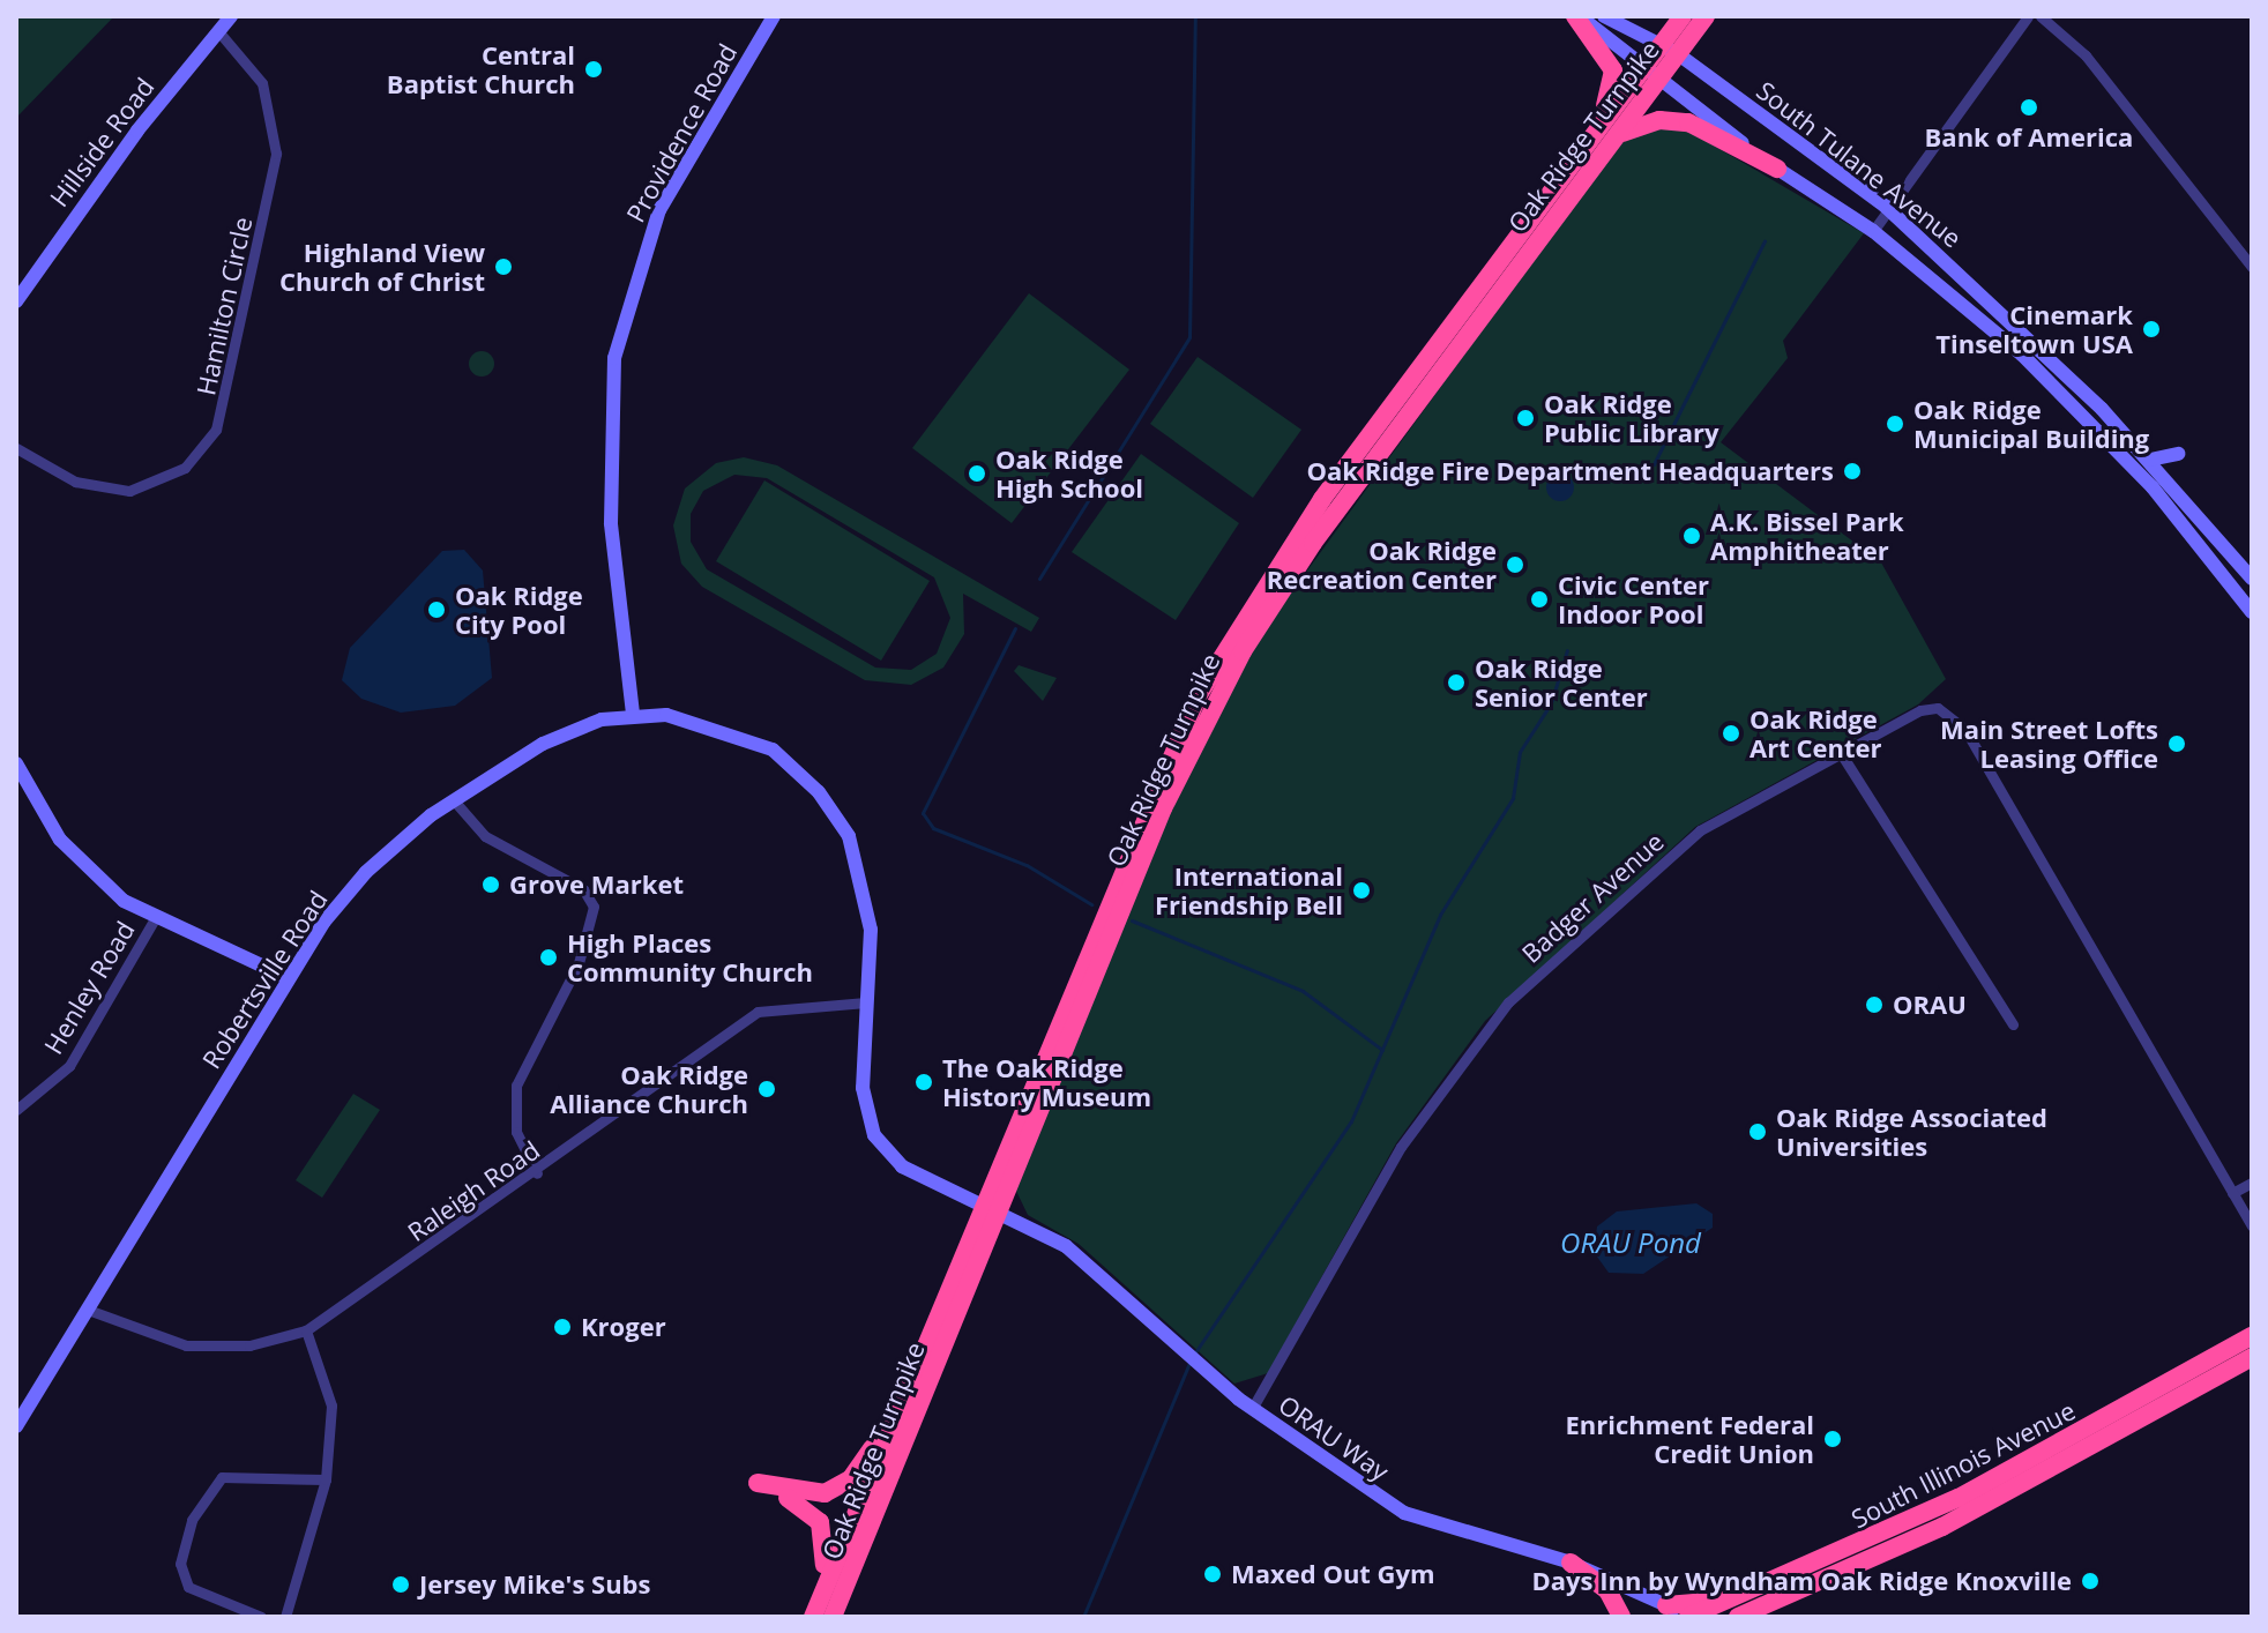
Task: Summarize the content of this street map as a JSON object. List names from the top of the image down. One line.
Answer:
{"streets":{"highway":["Oak Ridge Turnpike","South Illinois Avenue"],"street":["Providence Road","Hillside Road","South Tulane Avenue","Hamilton Circle","Badger Avenue","Robertsville Road","Henley Road","Raleigh Road","ORAU Way"]},"crossings":[["Providence Road","Robertsville Road"],["Oak Ridge Turnpike","South Tulane Avenue"],["Oak Ridge Turnpike","Robertsville Road"],["Oak Ridge Turnpike","ORAU Way"],["Hillside Road","Hamilton Circle"],["Badger Avenue","ORAU Way"],["Robertsville Road","Raleigh Road"],["Robertsville Road","ORAU Way"],["ORAU Way","South Illinois Avenue"]],"water":["ORAU Pond"],"places":["Central Baptist Church","Bank of America","Highland View Church of Christ","Cinemark Tinseltown USA","Oak Ridge Public Library","Oak Ridge Municipal Building","Oak Ridge Fire Department Headquarters","Oak Ridge High School","A.K. Bissel Park Amphitheater","Oak Ridge Recreation Center","Civic Center Indoor Pool","Oak Ridge City Pool","Oak Ridge Senior Center","Oak Ridge Art Center","Main Street Lofts Leasing Office","Grove Market","International Friendship Bell","High Places Community Church","ORAU","The Oak Ridge History Museum","Oak Ridge Alliance Church","Oak Ridge Associated Universities","Kroger","Enrichment Federal Credit Union","Maxed Out Gym","Days Inn by Wyndham Oak Ridge Knoxville","Jersey Mike's Subs"]}
